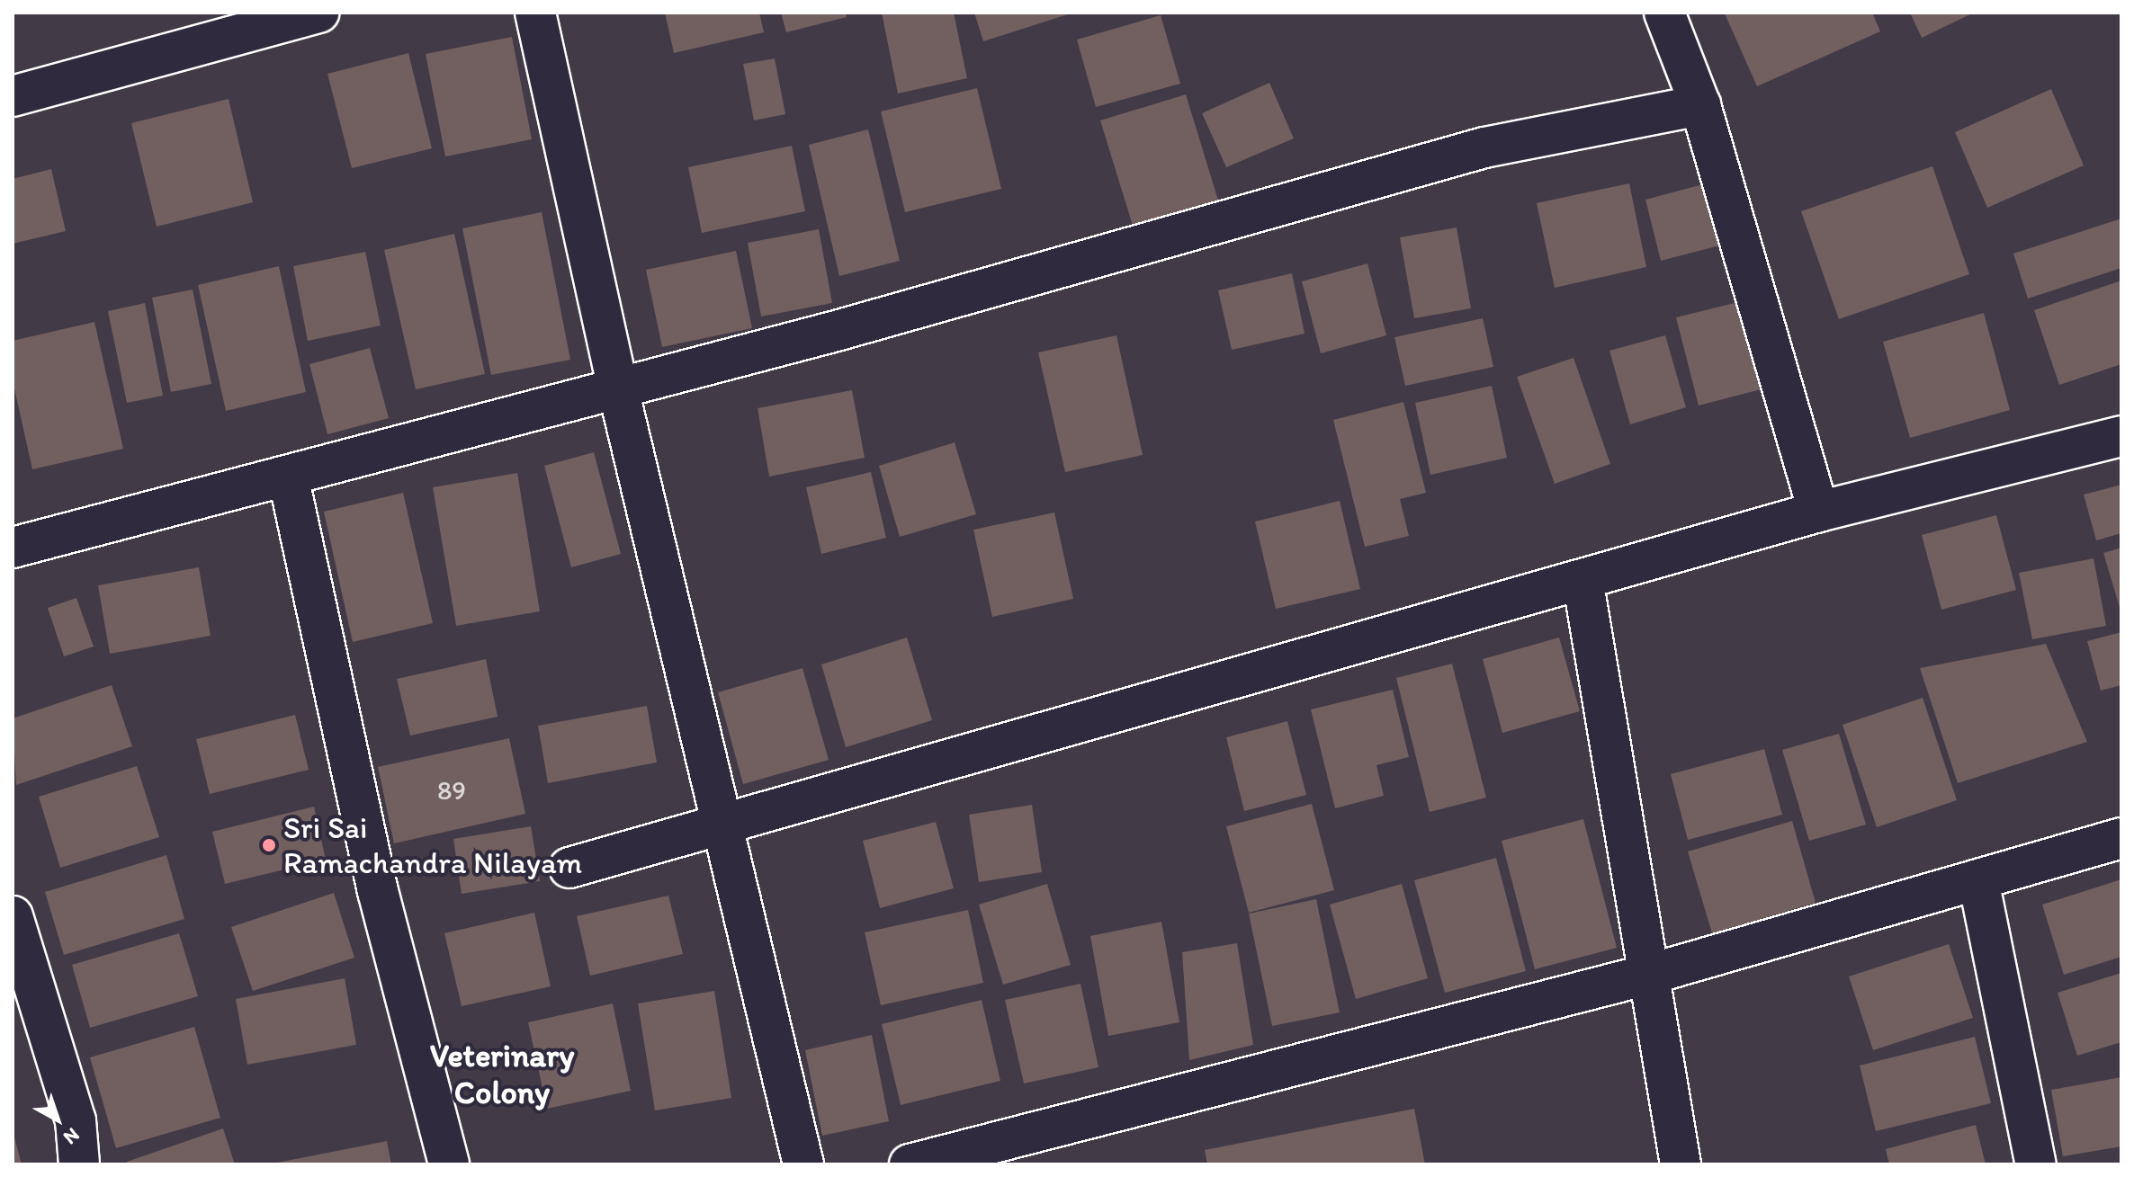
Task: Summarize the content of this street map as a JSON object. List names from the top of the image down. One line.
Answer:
{"districts":["Veterinary Colony"],"places":["Sri Sai Ramachandra Nilayam"],"house_numbers":["89"],"north":"bottom right"}
